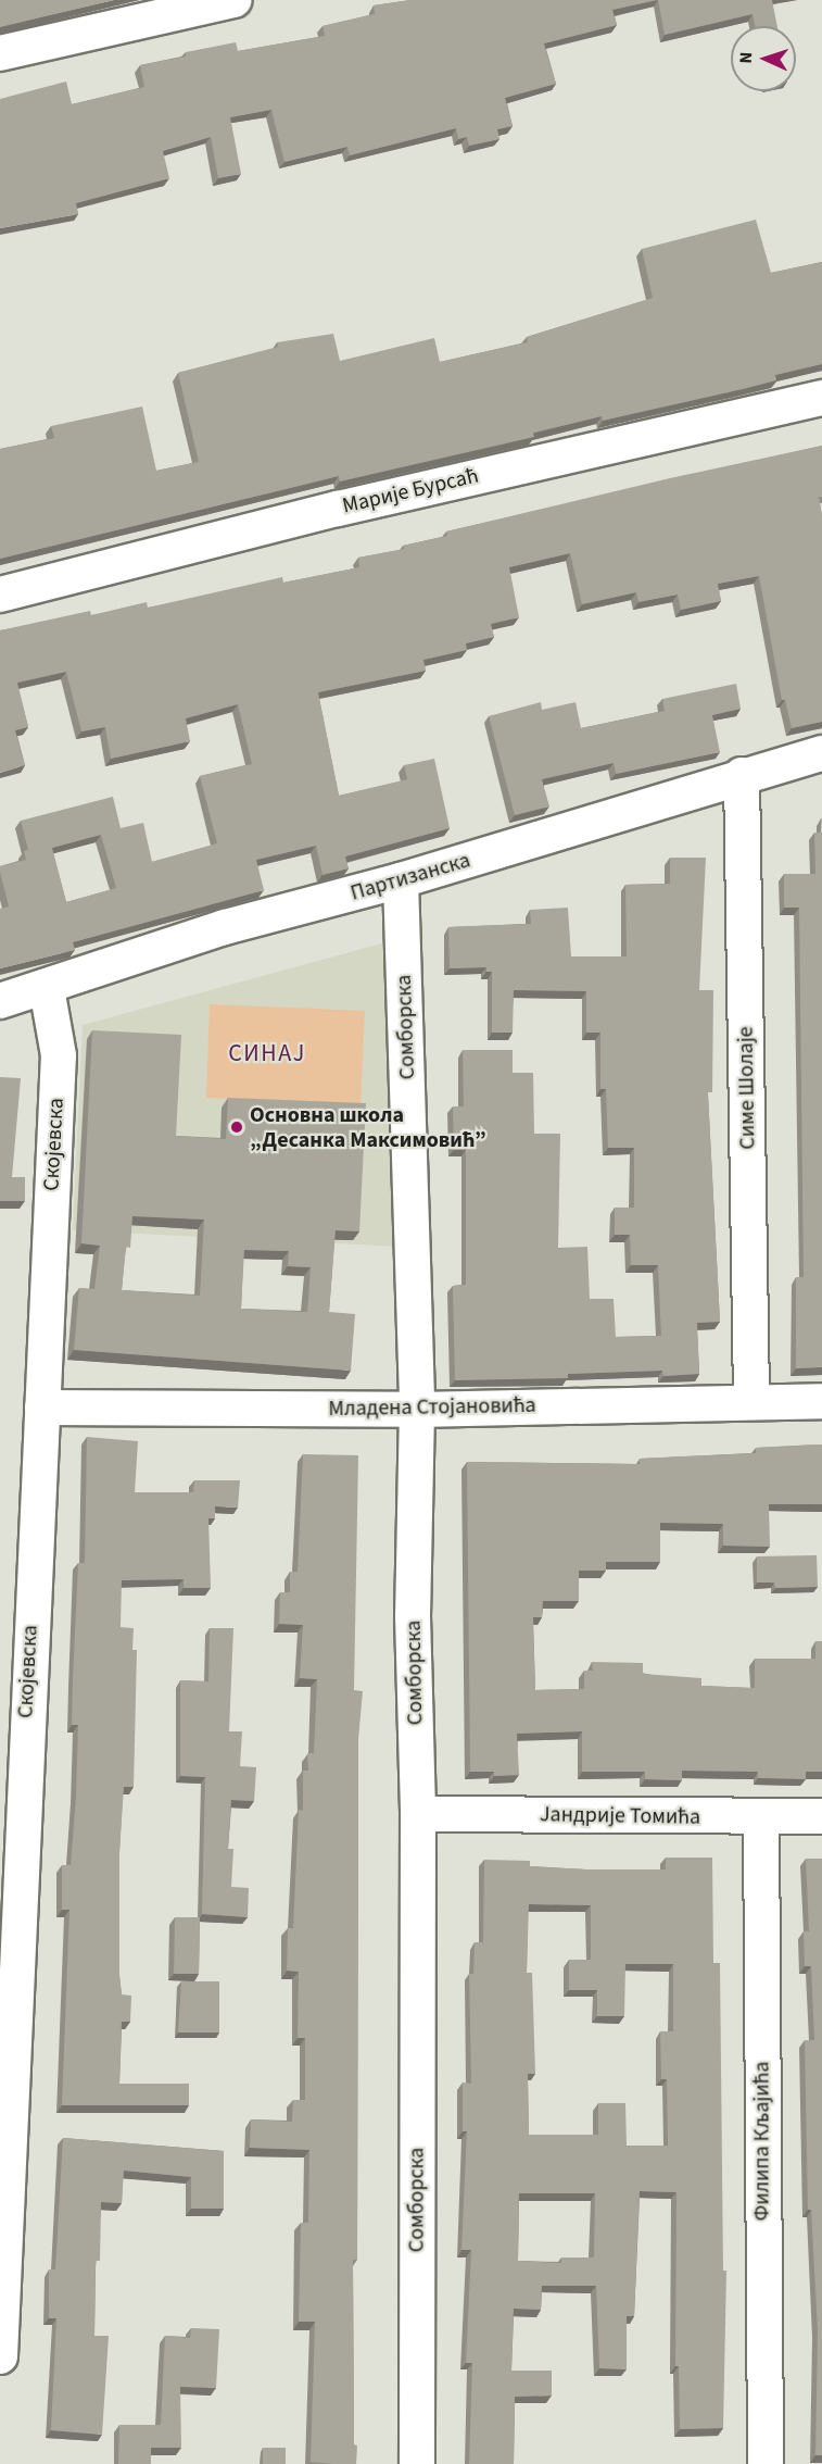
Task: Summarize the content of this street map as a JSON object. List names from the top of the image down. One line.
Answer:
{"streets":{"street":["Марије Бурсаћ","Партизанска","Сомборска","Симе Шолаје","Скојевска","Младена Стојановића","Јандрије Томића","Филипа Кљајића"]},"crossings":[["Партизанска","Сомборска"],["Партизанска","Симе Шолаје"],["Партизанска","Скојевска"],["Сомборска","Младена Стојановића"],["Сомборска","Јандрије Томића"],["Симе Шолаје","Младена Стојановића"],["Скојевска","Младена Стојановића"],["Јандрије Томића","Филипа Кљајића"]],"districts":["СИНАЈ"],"places":["Основна школа „Десанка Максимовић”"],"north":"left"}
